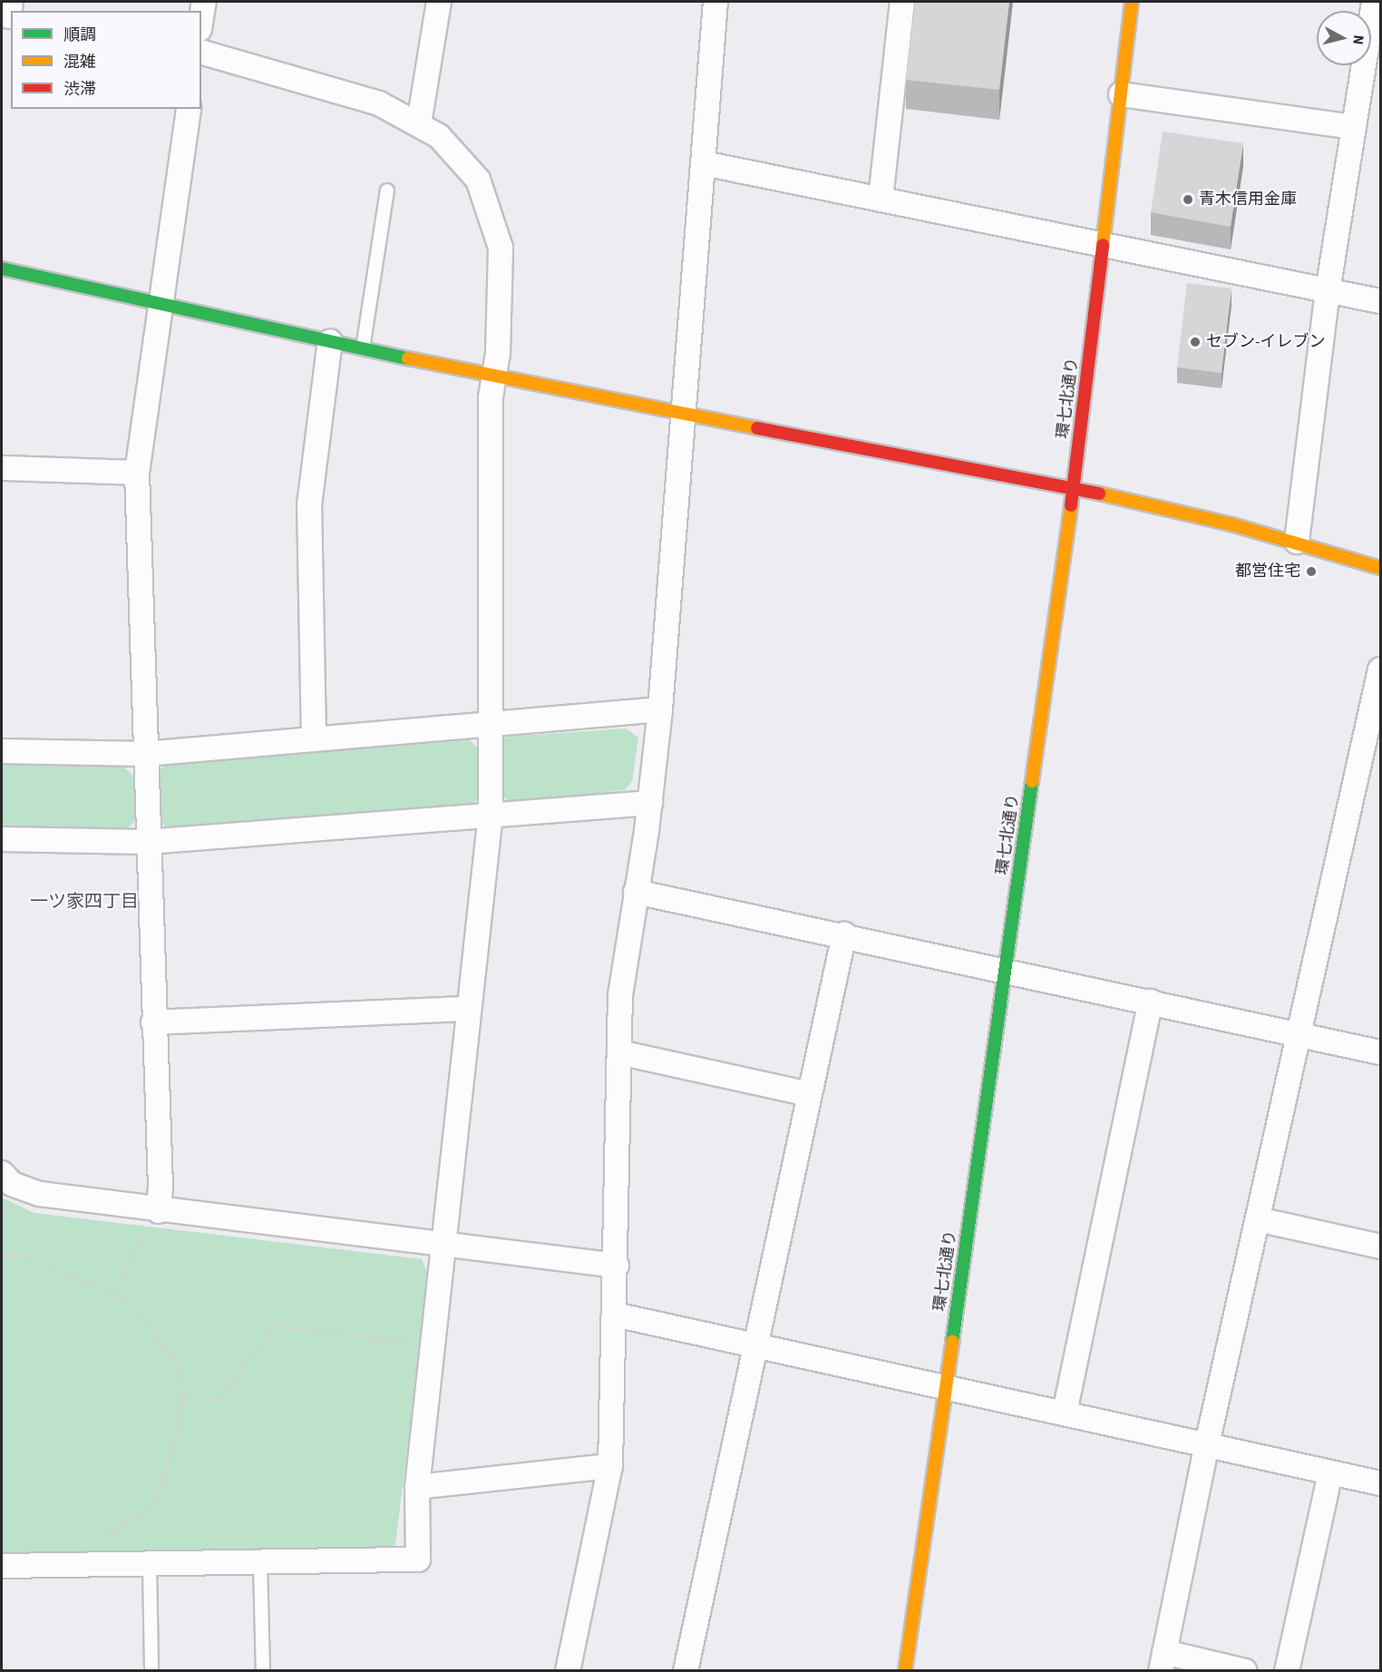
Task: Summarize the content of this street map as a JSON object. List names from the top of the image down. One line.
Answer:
{"streets":{"street":["環七北通り"]},"districts":["一ツ家四丁目"],"places":["青木信用金庫","セブン-イレブン","都営住宅"],"legend":["順調","混雑","渋滞"],"north":"right"}
